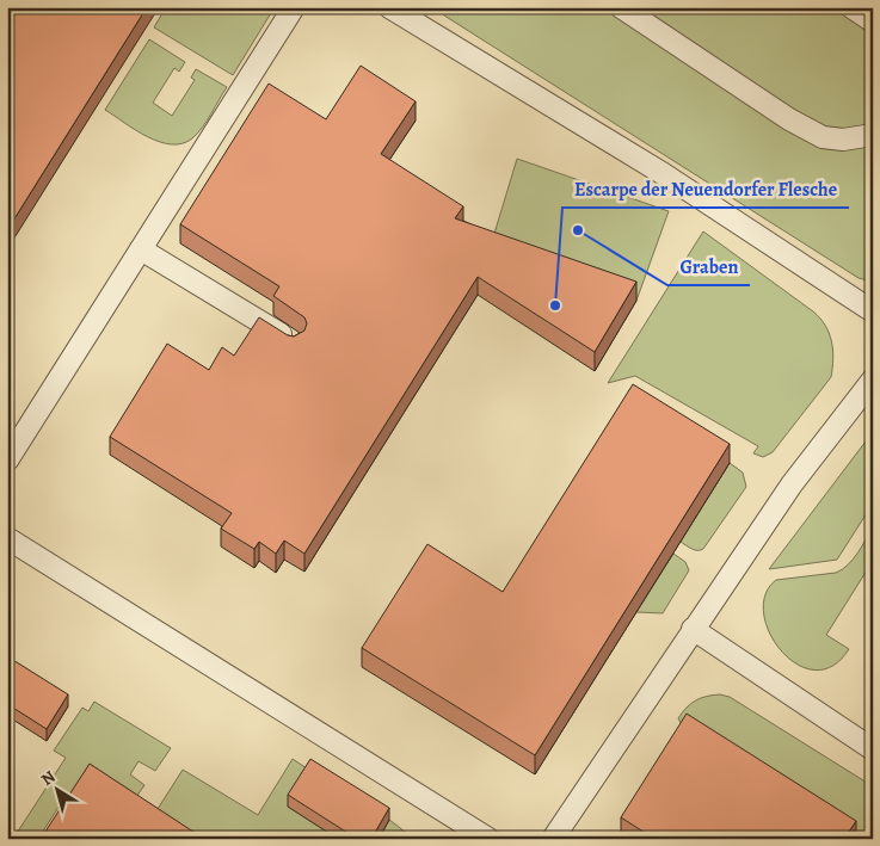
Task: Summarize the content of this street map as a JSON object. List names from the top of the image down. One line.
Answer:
{"places":["Graben","Escarpe der Neuendorfer Flesche"],"north":"top left"}
